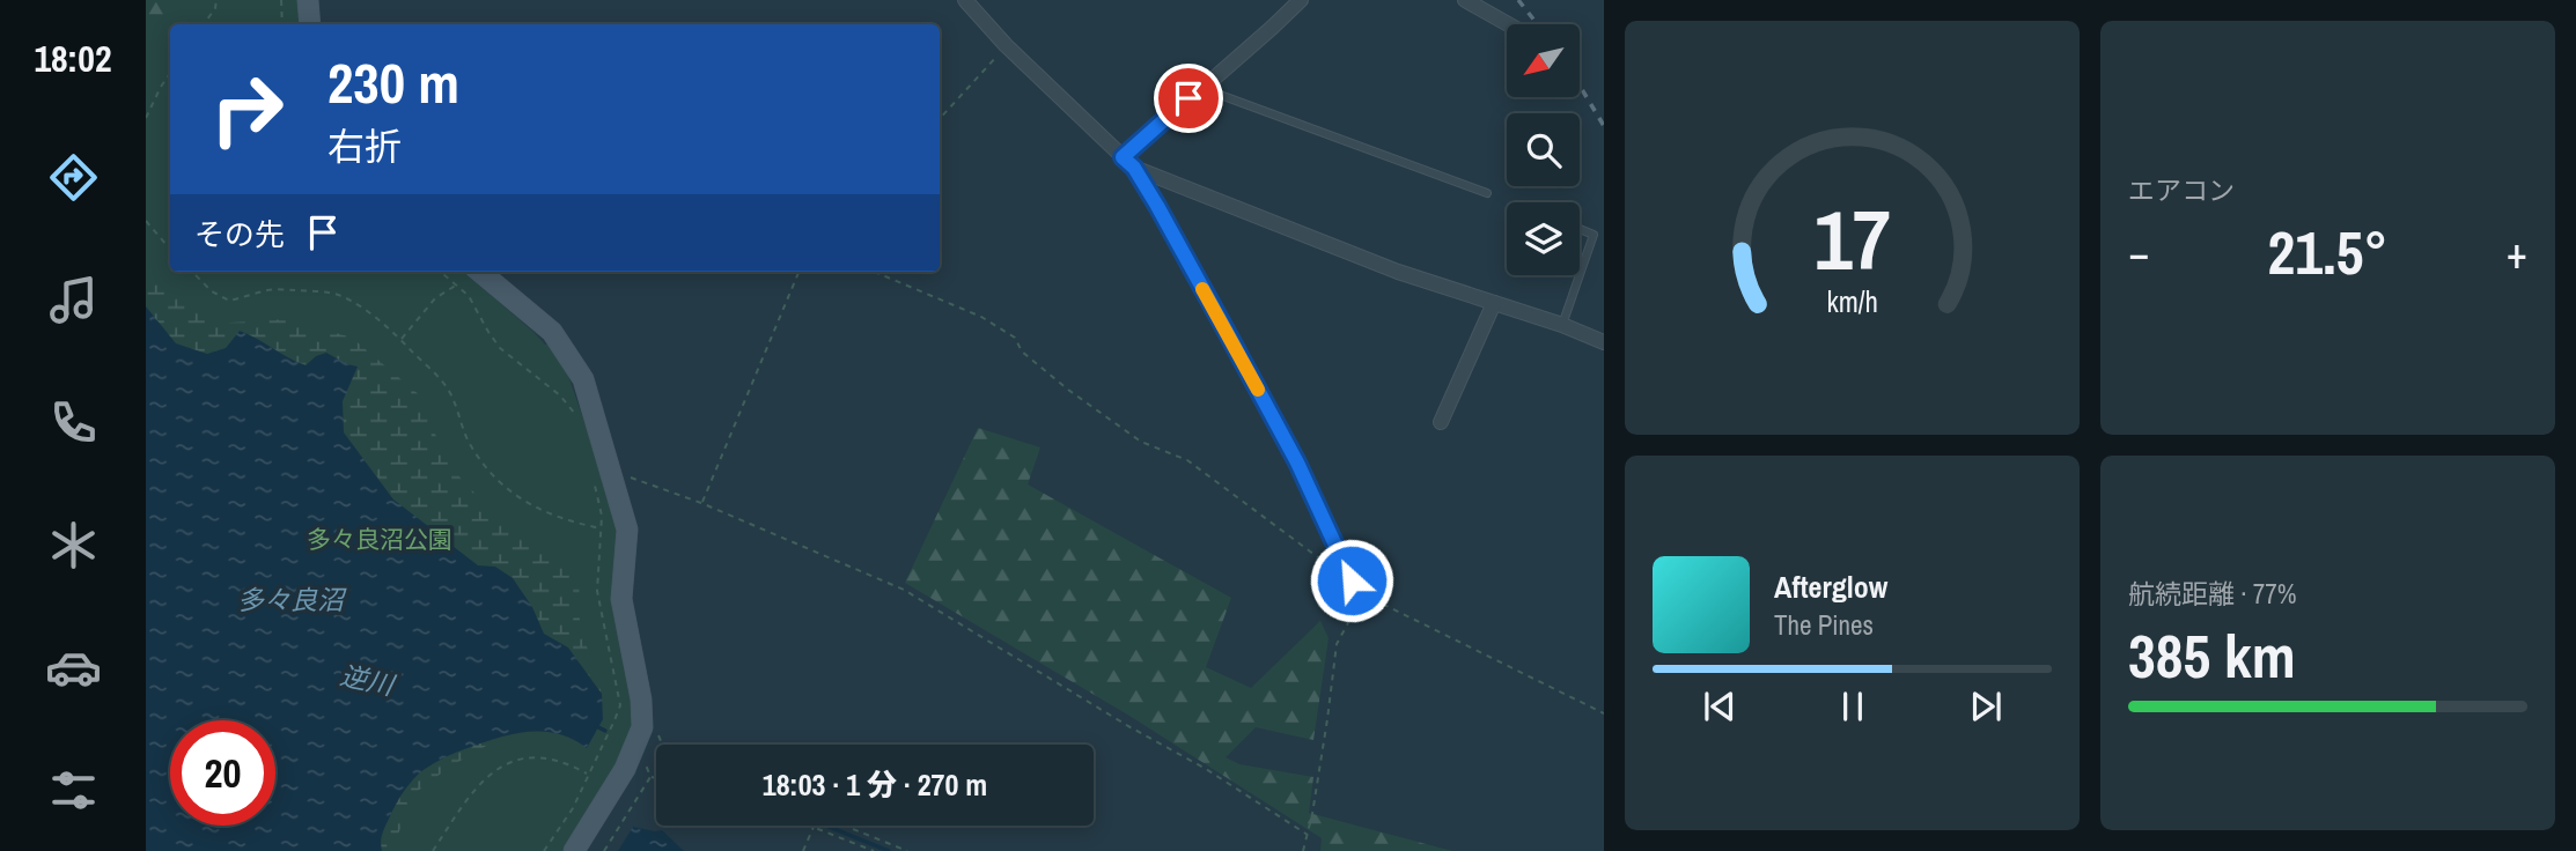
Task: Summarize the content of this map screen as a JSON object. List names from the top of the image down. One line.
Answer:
{"water":["多々良沼","逆川"],"parks":["多々良沼公園"],"north":"bottom left","page":{"tabs":"18:02","tile":["エアコン",["航続距離 · 77%","385 km"]],"turn":["230 m","右折"],"then":"その先","heat":["−","21.5°","+"],"song":["Afterglow","The Pines"],"limit":"20","trip":"18:03 · 1 分 · 270 m","gauge":["17","km/h"]}}
